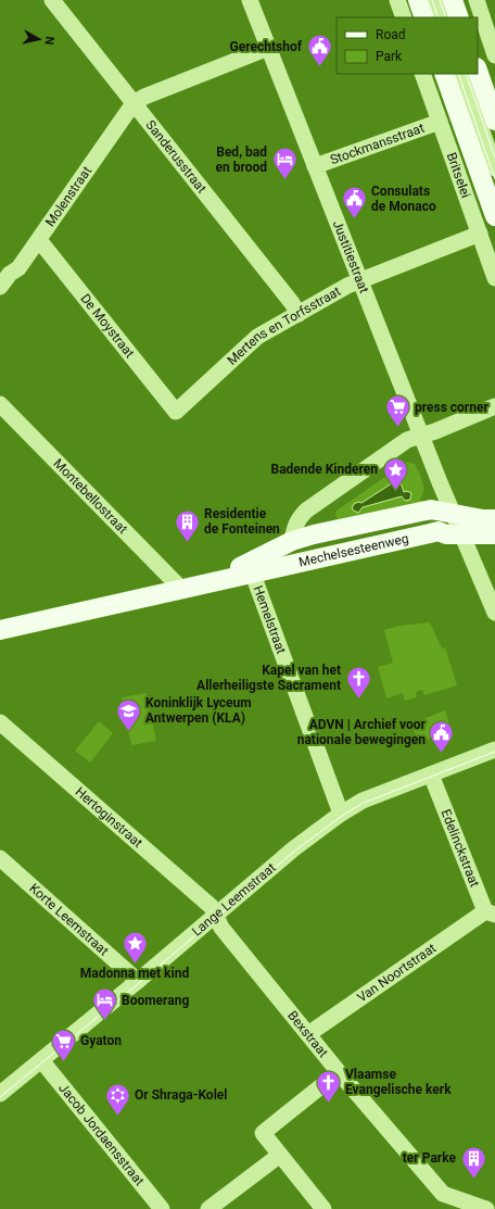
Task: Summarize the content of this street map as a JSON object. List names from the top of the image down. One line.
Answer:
{"streets":{"main road":["Britselei","Mechelsesteenweg"],"street":["Stockmansstraat","Sanderusstraat","Molenstraat","Justitiestraat","De Moystraat","Mertens en Torfsstraat","Montebellostraat","Hemelstraat","Hertoginstraat","Edelinckstraat","Lange Leemstraat","Korte Leemstraat","Van Noortstraat","Bexstraat","Jacob Jordaensstraat"]},"crossings":[["Stockmansstraat","Britselei"],["Stockmansstraat","Justitiestraat"],["Sanderusstraat","Molenstraat"],["Sanderusstraat","Mertens en Torfsstraat"],["Britselei","Mertens en Torfsstraat"],["Molenstraat","De Moystraat"],["Justitiestraat","Mertens en Torfsstraat"],["Justitiestraat","Mechelsesteenweg"],["De Moystraat","Mertens en Torfsstraat"],["Montebellostraat","Mechelsesteenweg"],["Mechelsesteenweg","Hemelstraat"],["Hemelstraat","Lange Leemstraat"],["Hertoginstraat","Lange Leemstraat"],["Hertoginstraat","Bexstraat"],["Edelinckstraat","Lange Leemstraat"],["Edelinckstraat","Van Noortstraat"],["Lange Leemstraat","Korte Leemstraat"],["Lange Leemstraat","Bexstraat"],["Lange Leemstraat","Jacob Jordaensstraat"],["Van Noortstraat","Bexstraat"]],"places":{"public building":["Gerechtshof","Consulats de Monaco","ADVN | Archief voor nationale bewegingen"],"hotel":["Bed, bad en brood","Boomerang"],"supermarket":["press corner","Gyaton"],"place":["Badende Kinderen","Madonna met kind"],"building":["Residentie de Fonteinen","ter Parke"],"church":["Kapel van het Allerheiligste Sacrament","Vlaamse Evangelische kerk"],"school or university":["Koninklijk Lyceum Antwerpen (KLA)"],"synagogue":["Or Shraga-Kolel"]},"legend":["Road","Park"],"north":"right"}
